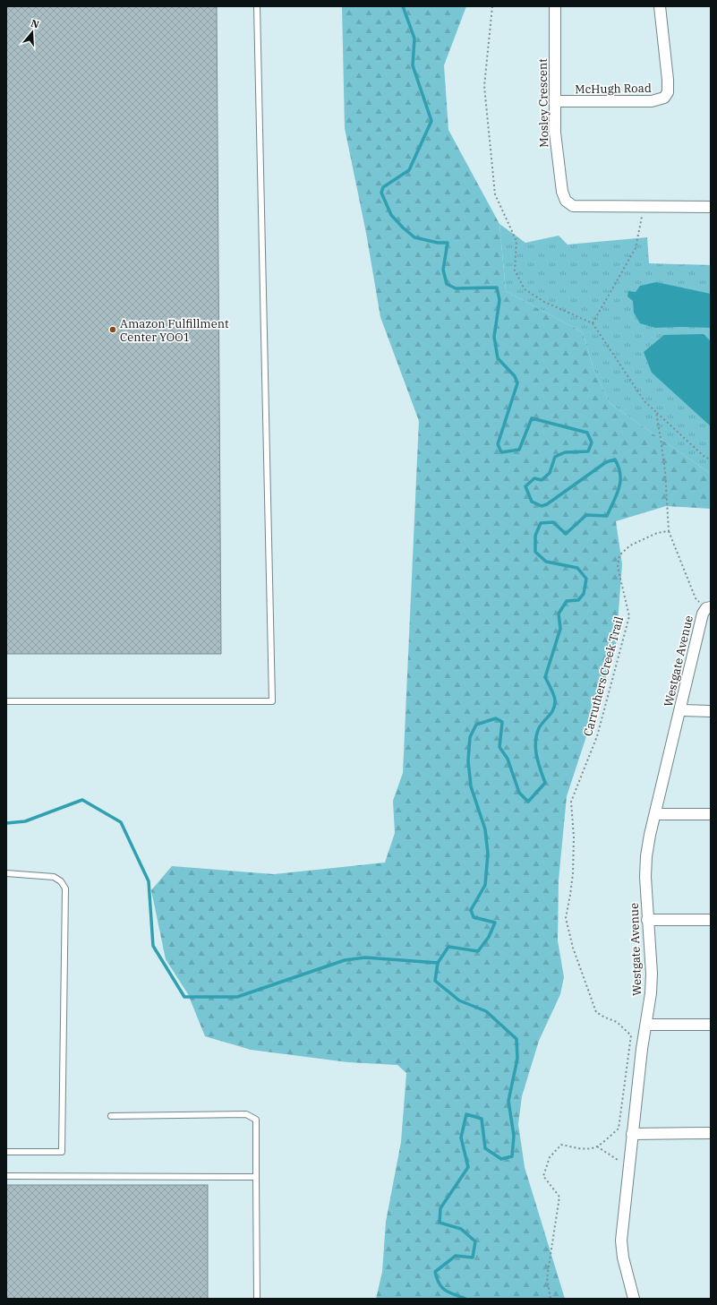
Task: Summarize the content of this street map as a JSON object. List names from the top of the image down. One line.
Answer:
{"streets":{"street":["McHugh Road","Mosley Crescent","Westgate Avenue"],"path":["Carruthers Creek Trail"]},"crossings":[["McHugh Road","Mosley Crescent"]],"places":["Amazon Fulfillment Center YOO1"],"north":"top"}
